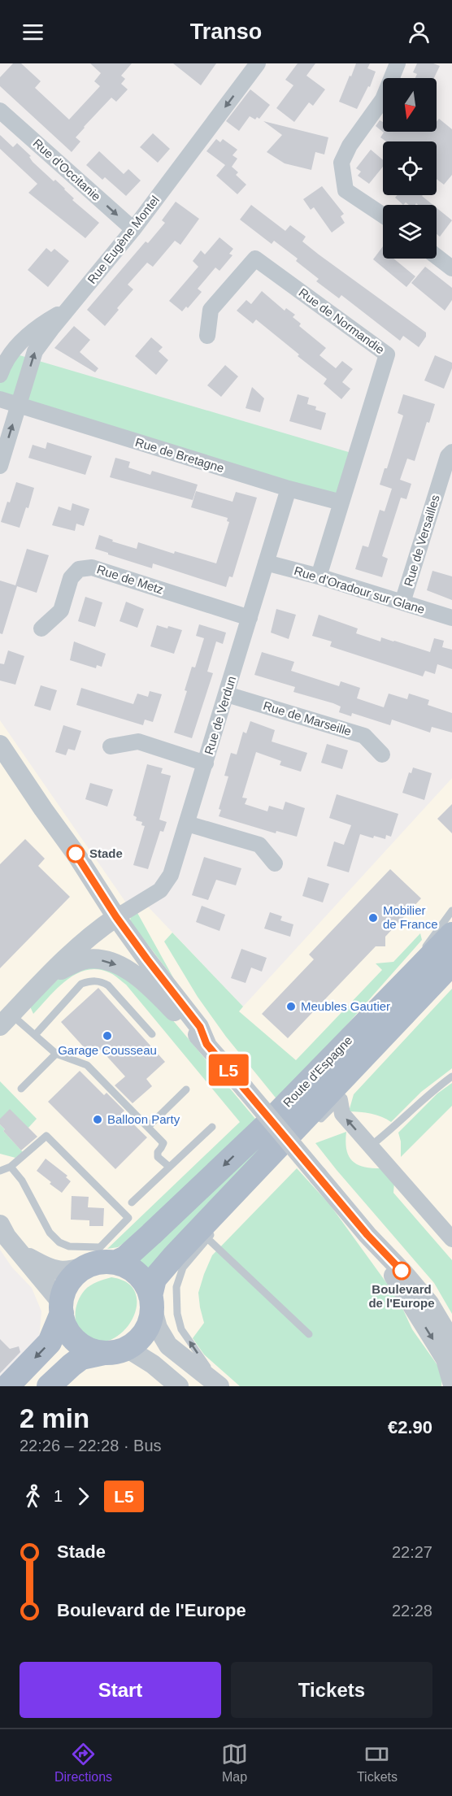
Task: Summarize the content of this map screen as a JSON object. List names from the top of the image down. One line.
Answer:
{"streets":{"main road":["Route d'Espagne"],"street":["Rue d'Occitanie","Rue Eugène Montel","Rue de Normandie","Rue de Bretagne","Rue de Versailles","Rue de Metz","Rue d'Oradour sur Glane","Rue de Verdun","Rue de Marseille"]},"crossings":[["Rue d'Occitanie","Rue Eugène Montel"],["Rue Eugène Montel","Rue de Bretagne"],["Rue de Normandie","Rue de Bretagne"],["Rue de Normandie","Rue d'Oradour sur Glane"],["Rue de Bretagne","Rue de Verdun"],["Rue de Versailles","Rue d'Oradour sur Glane"],["Rue de Metz","Rue de Verdun"],["Rue d'Oradour sur Glane","Rue de Verdun"],["Rue de Verdun","Rue de Marseille"]],"one_way":["Rue d'Occitanie"],"places":["Stade","Mobilier de France","Meubles Gautier","Garage Cousseau","Balloon Party","Boulevard de l'Europe"],"lines":["bus line L5"],"north":"bottom","page":{"header":"Transo","on_map":"L5","heading":["2 min","22:26 – 22:28 · Bus","€2.90"],"legs":["1","L5"],"list":[{"name":"Stade","value":"22:27"},{"name":"Boulevard de l'Europe","value":"22:28"}],"buttons":["Start","Tickets"],"tabs":["Directions","Map","Tickets"]}}
